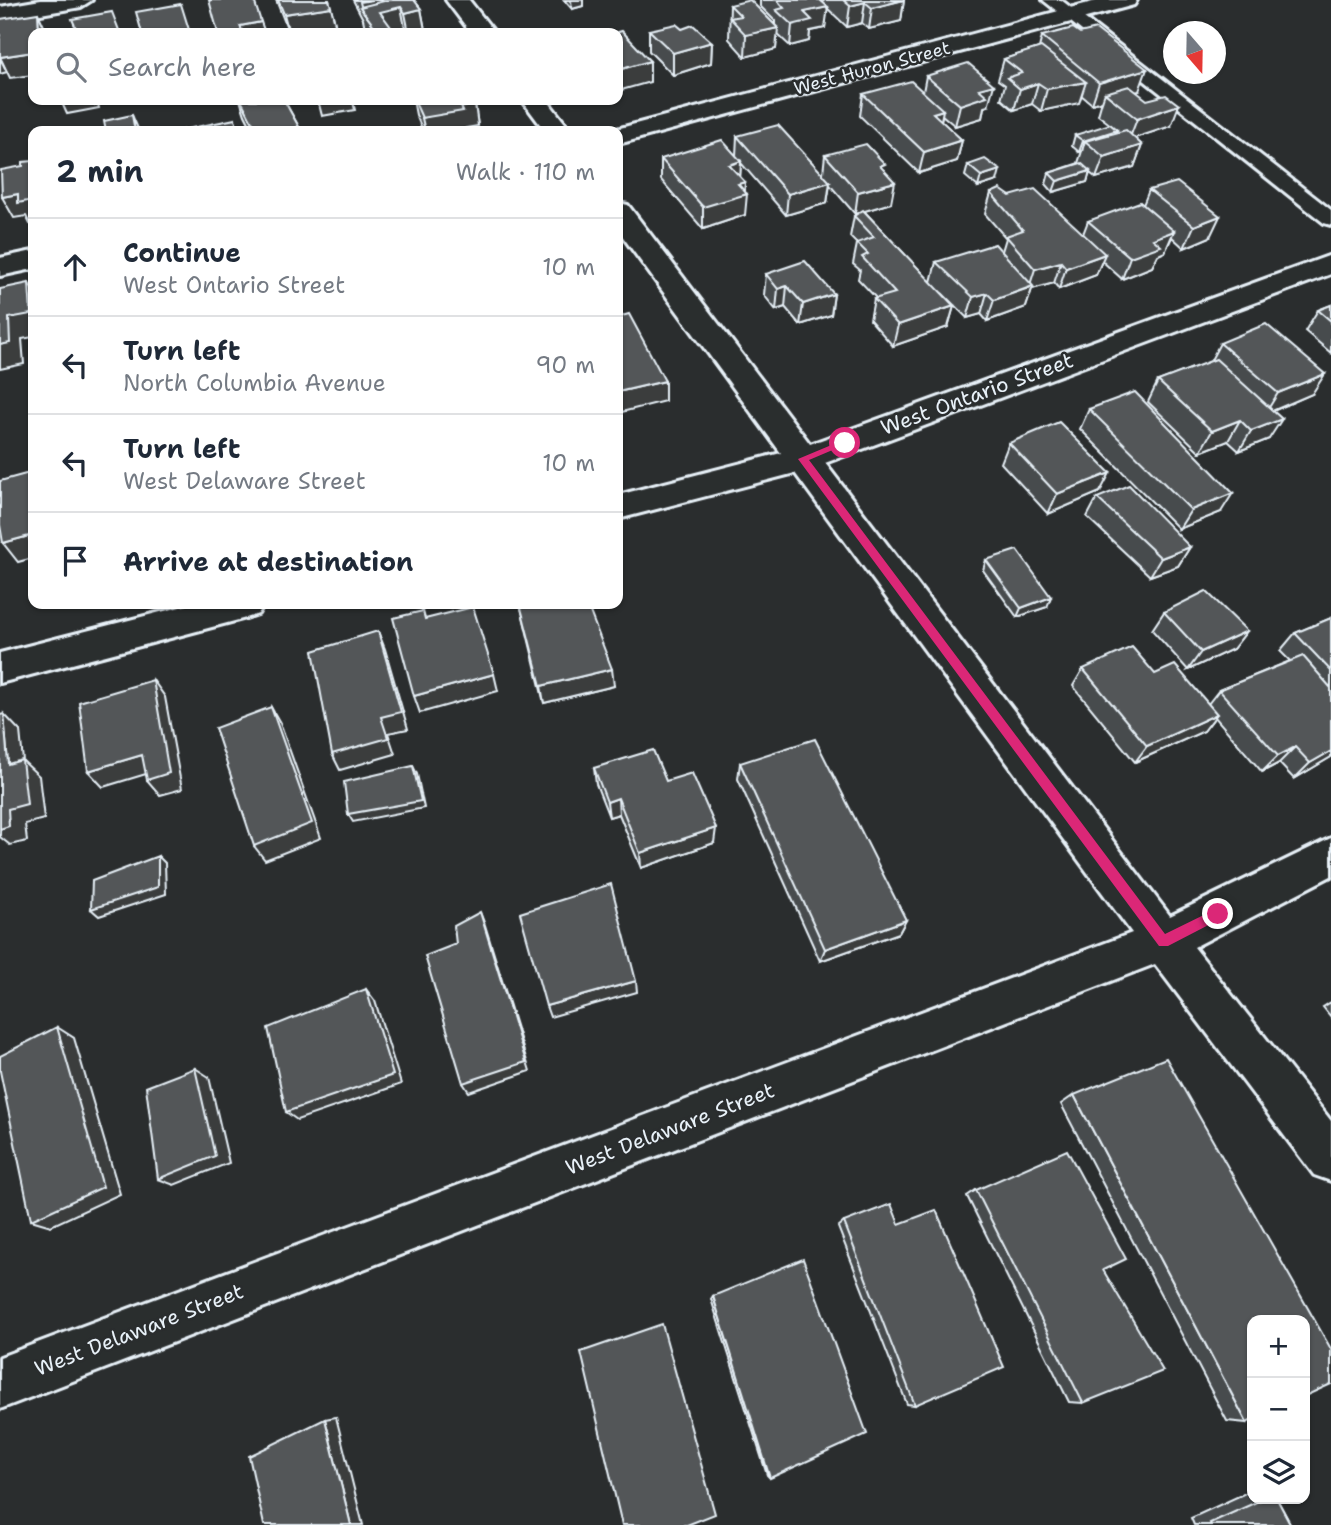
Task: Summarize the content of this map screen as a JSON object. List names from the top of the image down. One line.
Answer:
{"streets":{"street":["West Huron Street","West Ontario Street","West Delaware Street"]},"north":"bottom","page":{"search":"Search here","heading":["2 min","Walk · 110 m"],"list":[["Continue","West Ontario Street","10 m"],["Turn left","North Columbia Avenue","90 m"],["Turn left","West Delaware Street","10 m"],"Arrive at destination"],"map_buttons":["+","−"]}}
